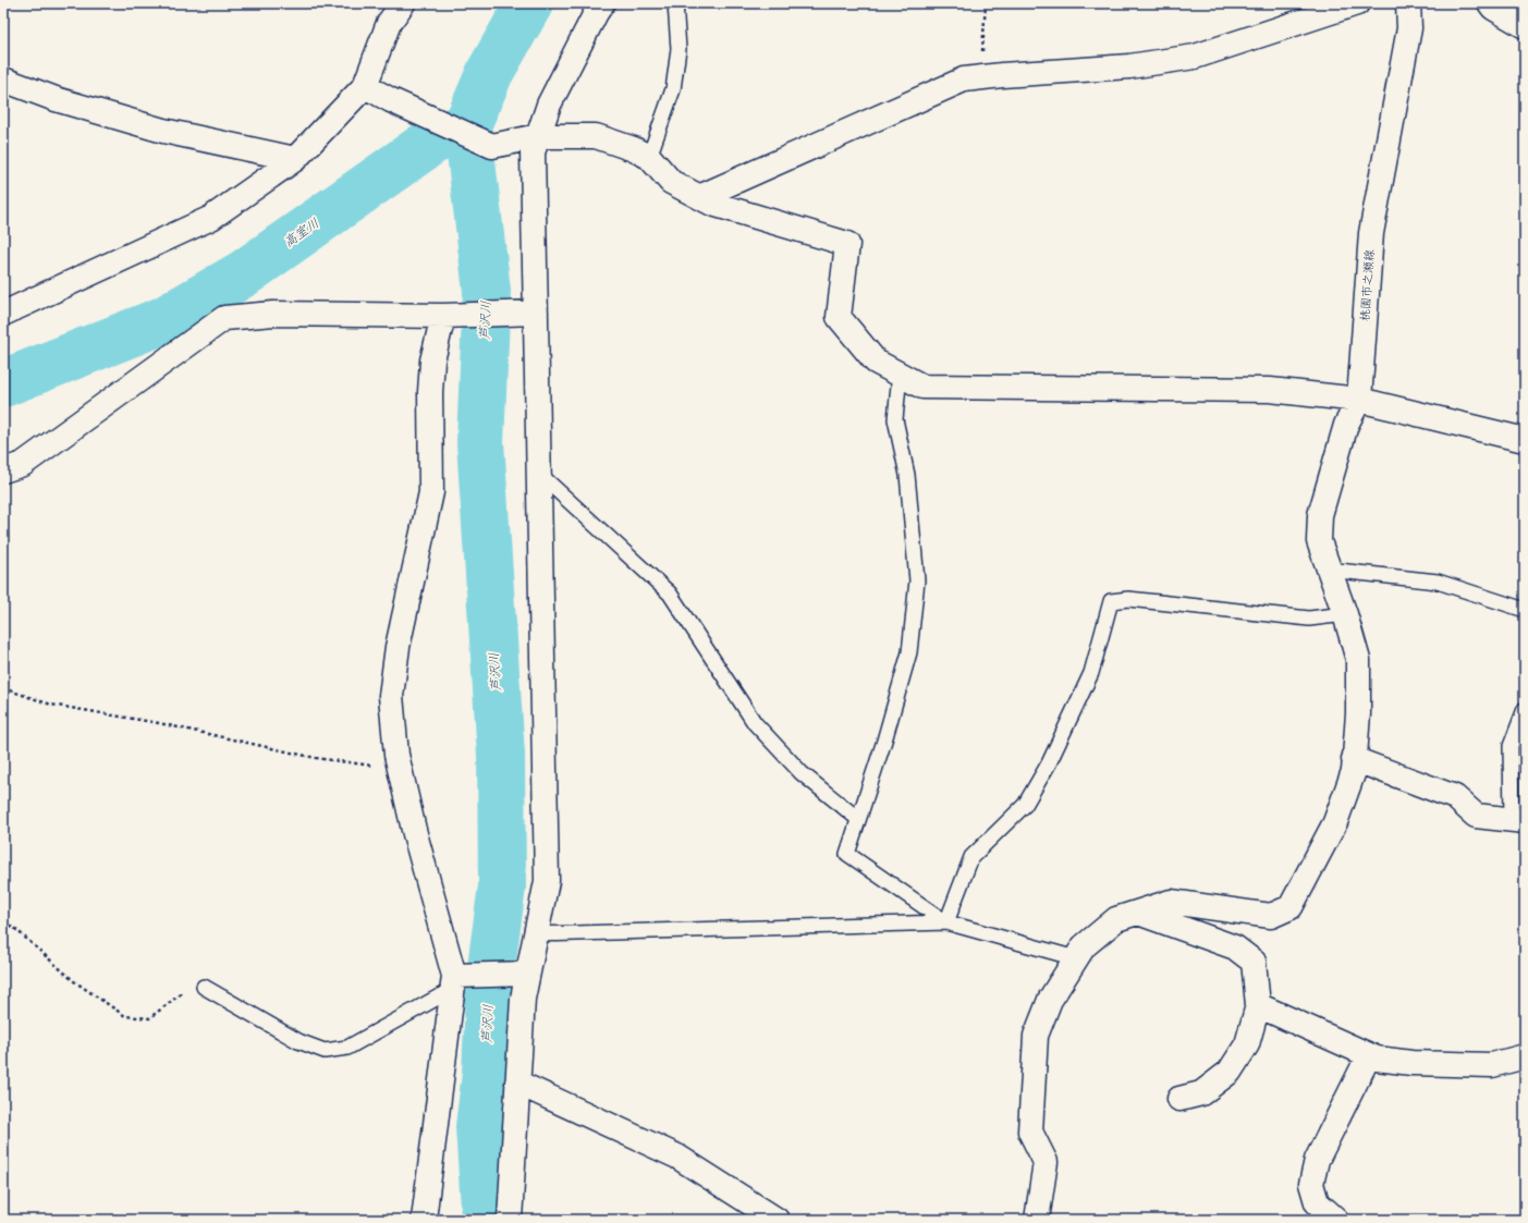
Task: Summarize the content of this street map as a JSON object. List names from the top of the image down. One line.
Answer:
{"streets":{"street":["桃園市之瀬線"]},"water":["高室川","芦沢川"]}
